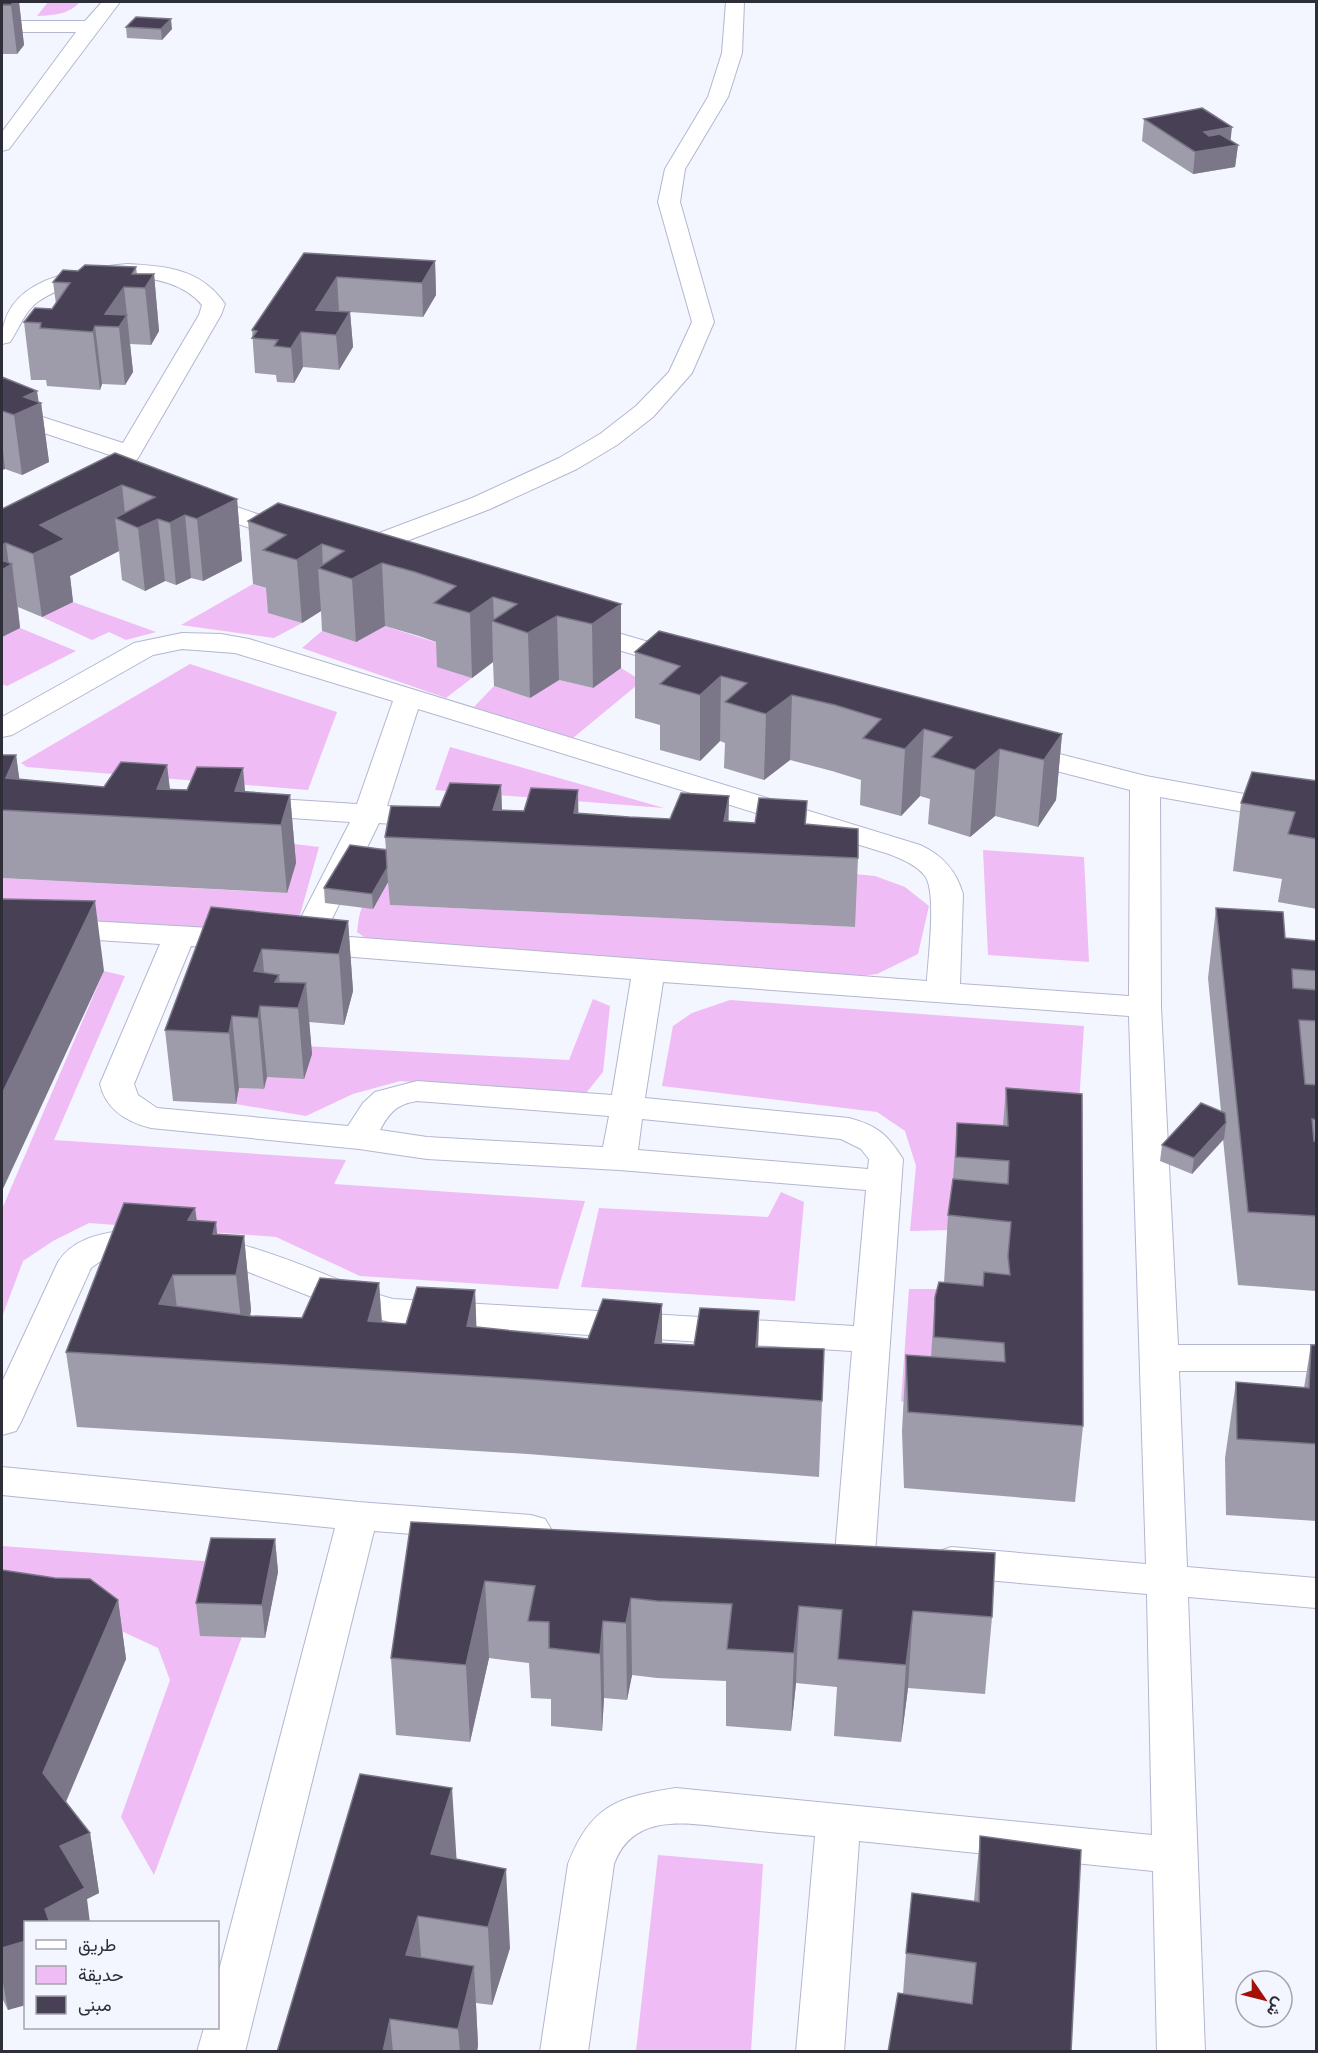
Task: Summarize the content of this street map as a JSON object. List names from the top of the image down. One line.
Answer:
{"legend":["طريق","حديقة","مبنى"],"north":"bottom right"}
